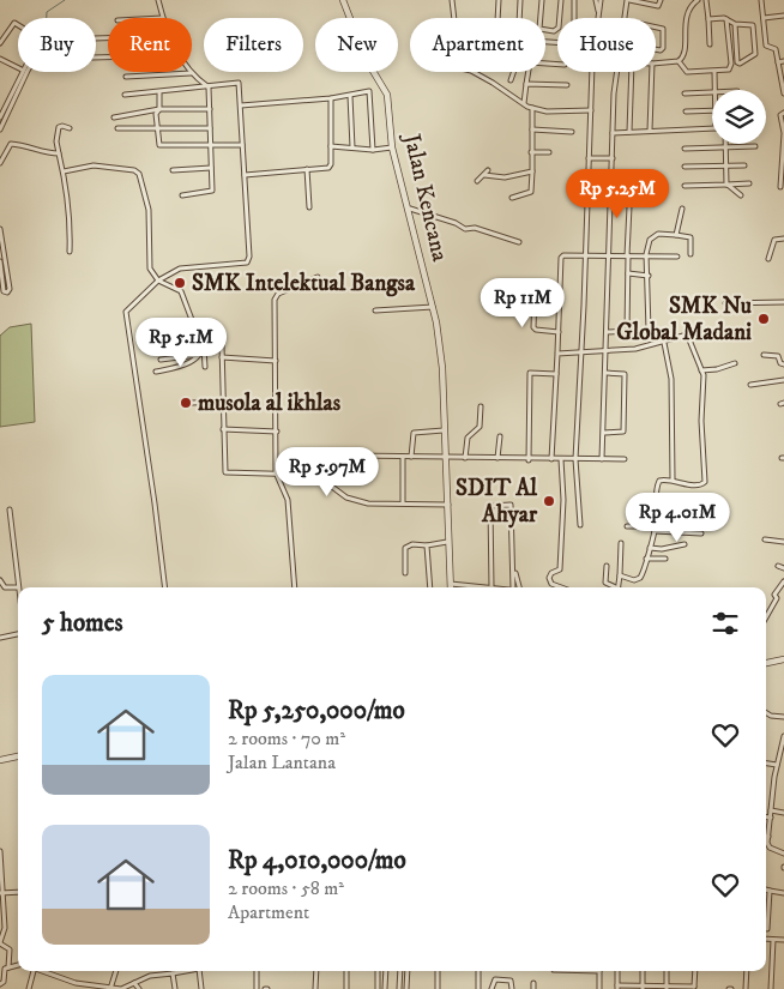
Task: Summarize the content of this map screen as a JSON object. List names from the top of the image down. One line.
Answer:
{"streets":{"street":["Jalan Kencana"]},"places":["SMK Intelektual Bangsa","SMK Nu Global Madani","musola al ikhlas","SDIT Al Ahyar"],"page":{"chip":["Buy","Rent","Filters","New","Apartment","House"],"price":["Rp 5.25M","Rp 11M","Rp 5.1M","Rp 5.97M","Rp 4.01M"],"heading":"5 homes","list":[{"name":"Rp 5,250,000/mo","note":"2 rooms · 70 m² · Jalan Lantana"},{"name":"Rp 4,010,000/mo","note":"2 rooms · 58 m² · Apartment"}]}}
